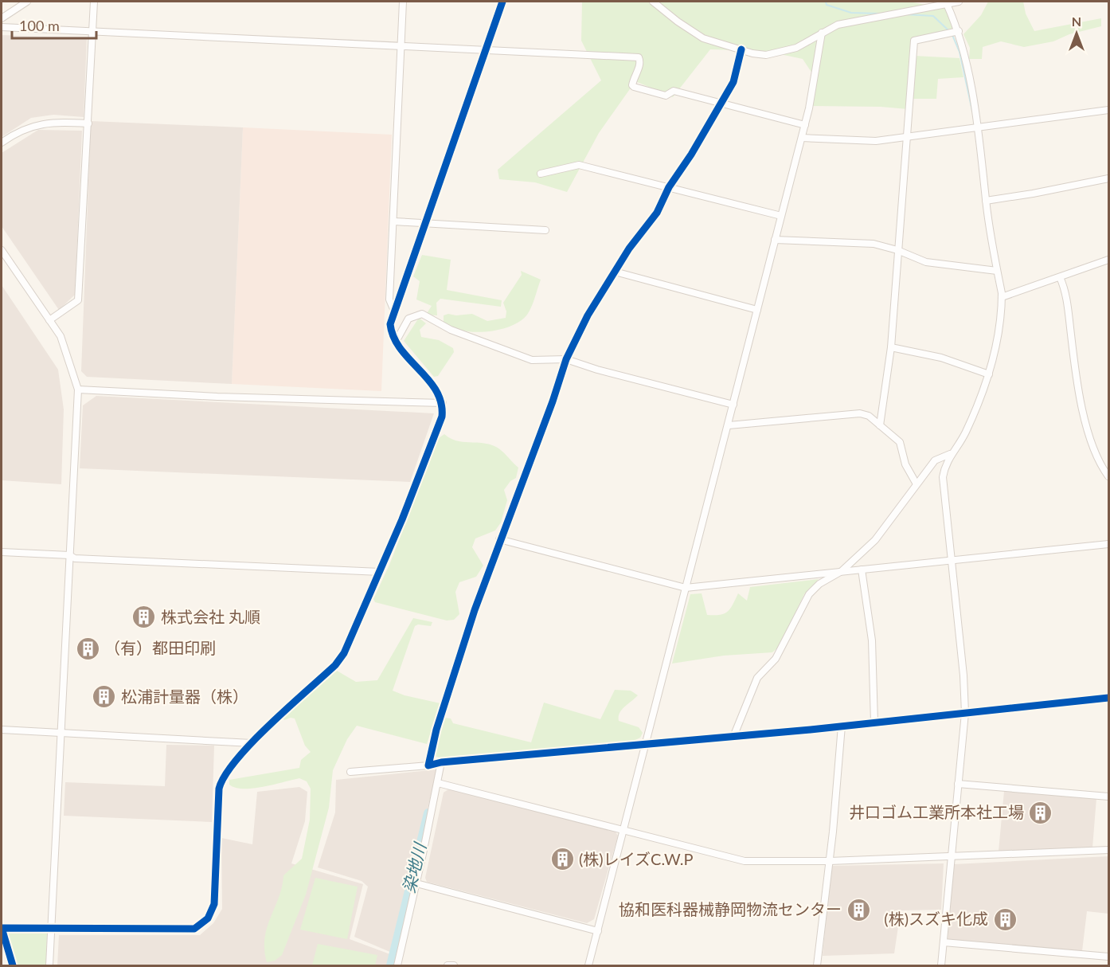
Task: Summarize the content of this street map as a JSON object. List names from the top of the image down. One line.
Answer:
{"water":["染地川"],"places":{"building":["株式会社 丸順","（有）都田印刷","松浦計量器（株）","井口ゴム工業所本社工場","(株)レイズC.W.P","協和医科器械静岡物流センター","(株)スズキ化成"]},"scale_bar":"100 m","north":"top"}
